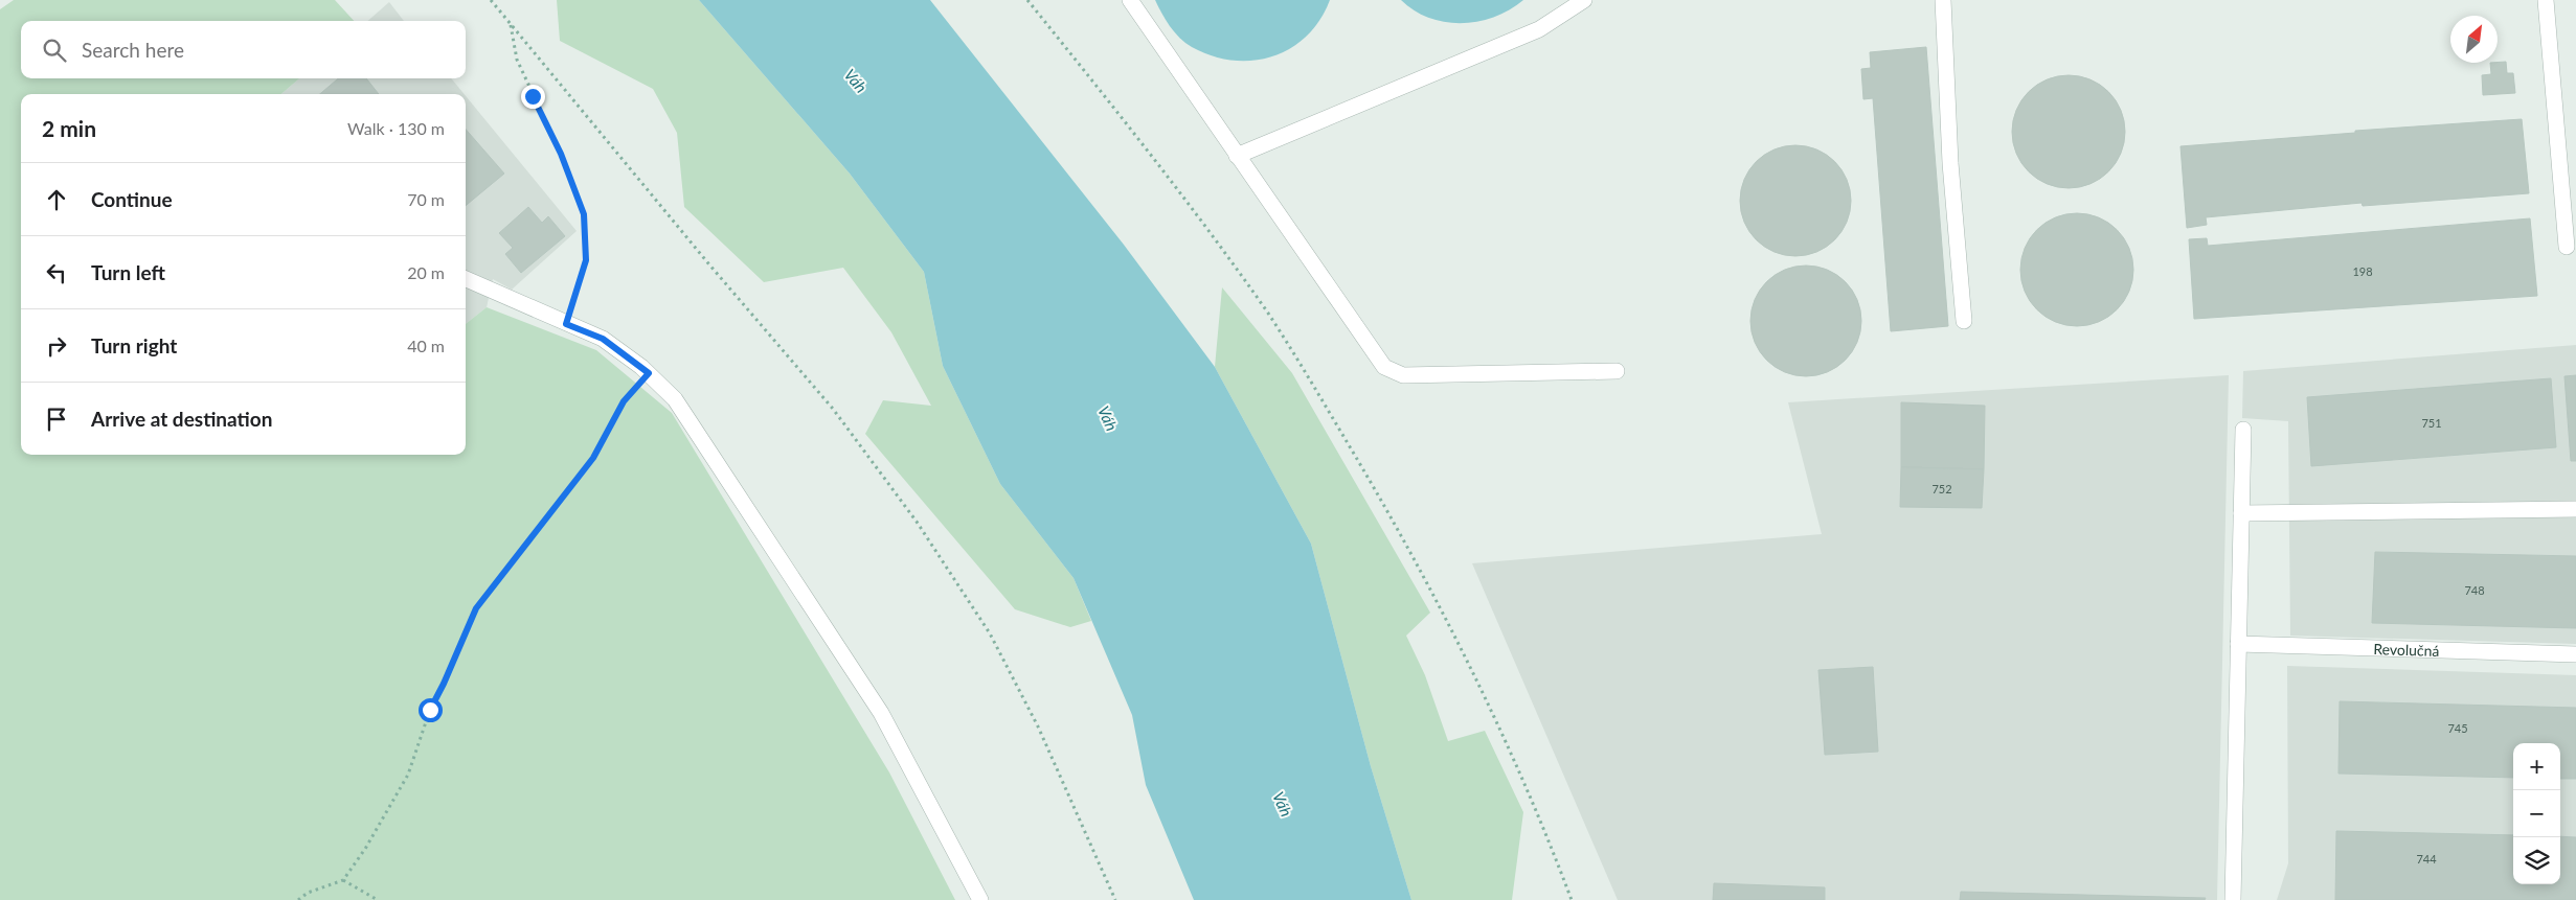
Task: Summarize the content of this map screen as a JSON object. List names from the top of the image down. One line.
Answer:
{"streets":{"lane":["Revolučná"]},"water":["Váh"],"house_numbers":["198","751","752","748","745","744"],"north":"top right","page":{"search":"Search here","heading":["2 min","Walk · 130 m"],"list":[["Continue","70 m"],["Turn left","20 m"],["Turn right","40 m"],"Arrive at destination"],"map_buttons":["+","−"]}}
